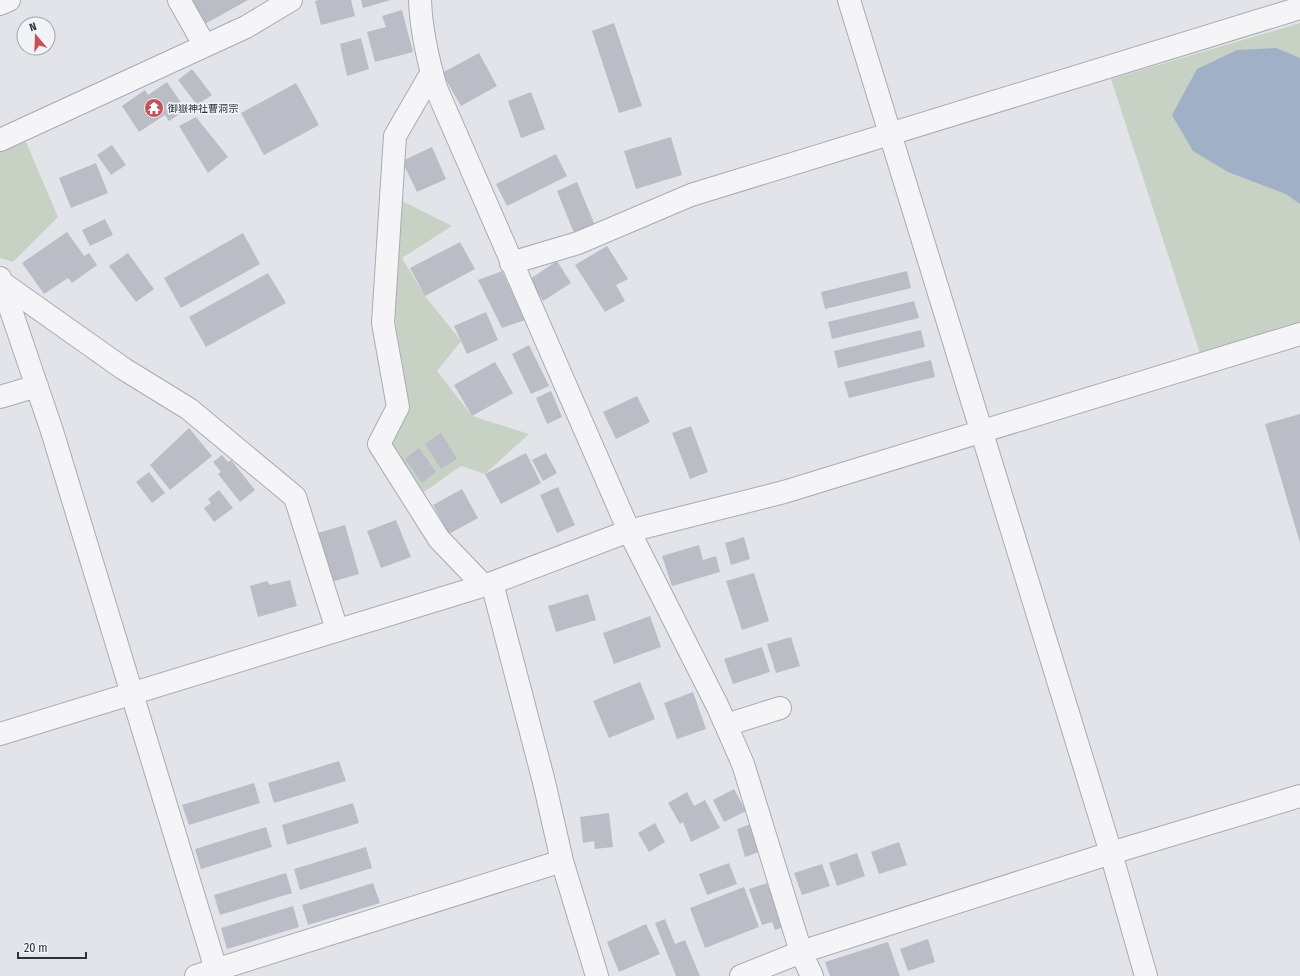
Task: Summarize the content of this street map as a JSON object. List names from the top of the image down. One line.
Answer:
{"places":{"temple":["御嶽神社曹洞宗"]},"scale_bar":"20 m","north":"top"}
